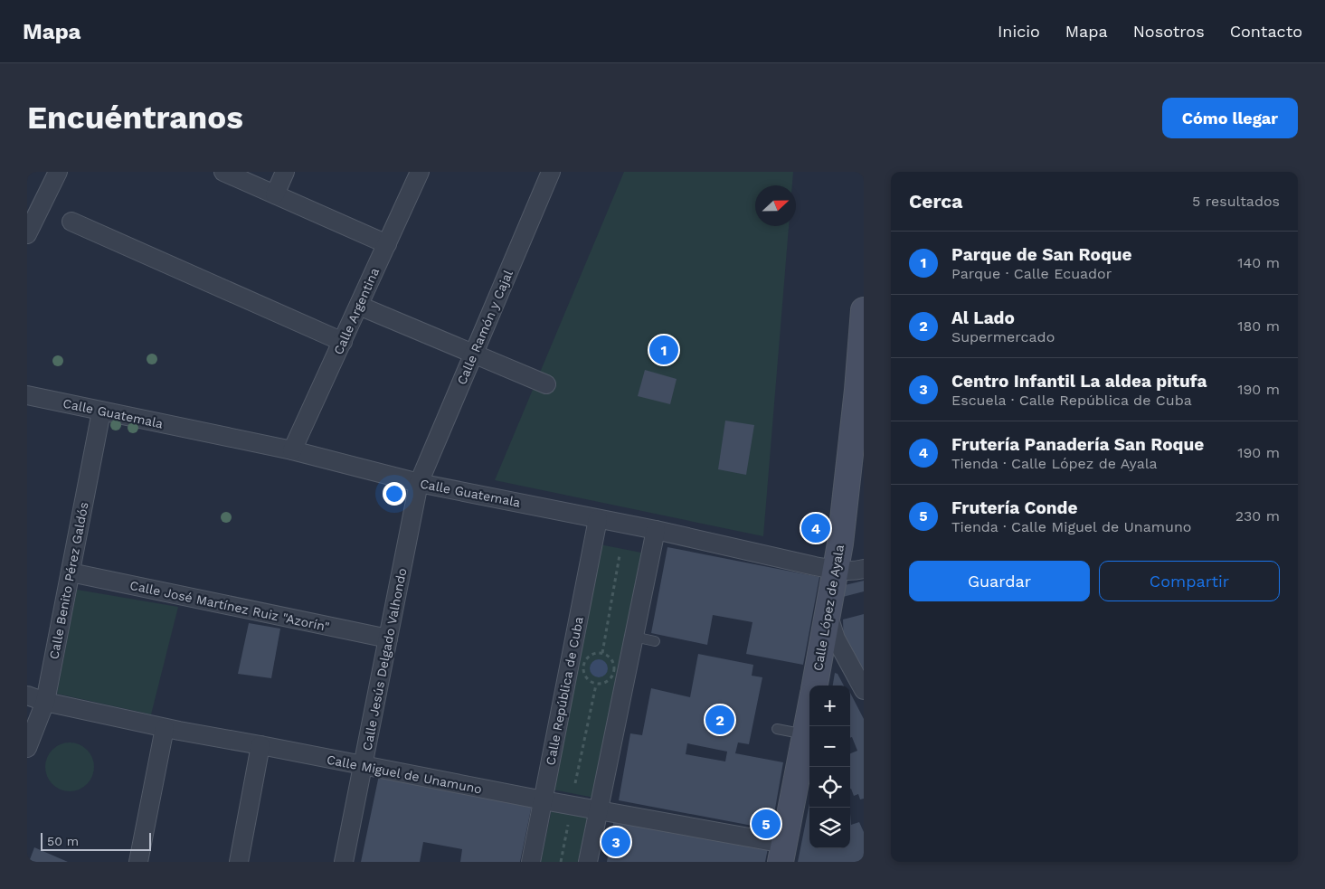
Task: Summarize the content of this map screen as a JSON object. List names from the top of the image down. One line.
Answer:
{"streets":{"street":["Calle Argentina","Calle Ramón y Cajal","Calle Guatemala","Calle Benito Pérez Galdós","Calle José Martínez Ruiz \"Azorín\"","Calle López de Ayala","Calle Jesús Delgado Valhondo","Calle República de Cuba","Calle Miguel de Unamuno"]},"crossings":[["Calle Argentina","Calle Guatemala"],["Calle Ramón y Cajal","Calle Guatemala"],["Calle Ramón y Cajal","Calle Jesús Delgado Valhondo"],["Calle Guatemala","Calle Benito Pérez Galdós"],["Calle Guatemala","Calle López de Ayala"],["Calle Guatemala","Calle Jesús Delgado Valhondo"],["Calle Guatemala","Calle República de Cuba"],["Calle Benito Pérez Galdós","Calle José Martínez Ruiz \"Azorín\""],["Calle Benito Pérez Galdós","Calle Miguel de Unamuno"],["Calle José Martínez Ruiz \"Azorín\"","Calle Jesús Delgado Valhondo"],["Calle Jesús Delgado Valhondo","Calle Miguel de Unamuno"],["Calle República de Cuba","Calle Miguel de Unamuno"]],"scale_bar":"50 m","north":"right","page":{"header":"Mapa","nav":["Inicio","Mapa","Nosotros","Contacto"],"buttons":["Cómo llegar",["Guardar","Compartir"]],"title":"Encuéntranos","heading":["Cerca","5 resultados"],"list":[{"mark":"1","name":"Parque de San Roque","note":"Parque · Calle Ecuador","value":"140 m"},{"mark":"2","name":"Al Lado","note":"Supermercado","value":"180 m"},{"mark":"3","name":"Centro Infantil La aldea pitufa","note":"Escuela · Calle República de Cuba","value":"190 m"},{"mark":"4","name":"Frutería Panadería San Roque","note":"Tienda · Calle López de Ayala","value":"190 m"},{"mark":"5","name":"Frutería Conde","note":"Tienda · Calle Miguel de Unamuno","value":"230 m"}],"pins":["1","4","2","5","3"],"map_buttons":["+","−"],"scale":"50 m"}}
